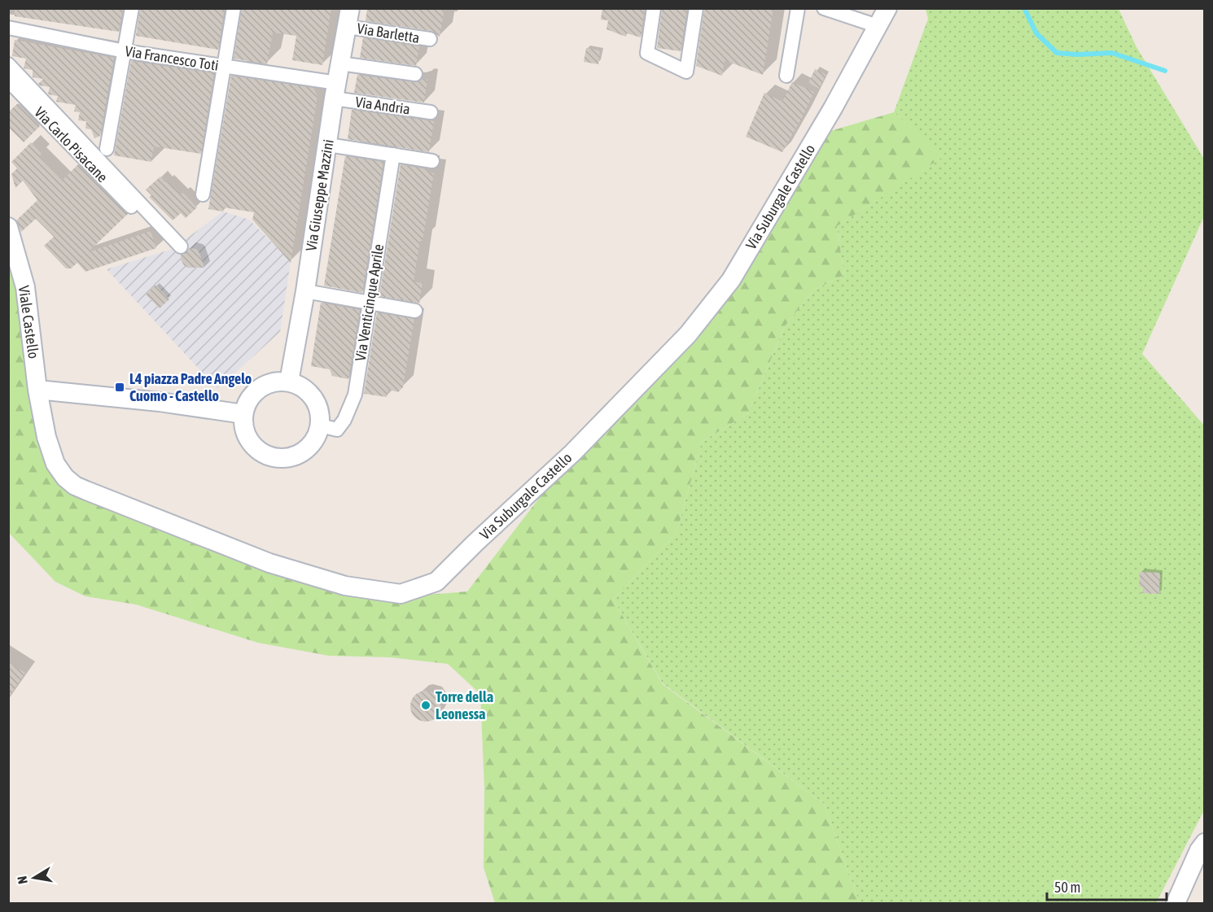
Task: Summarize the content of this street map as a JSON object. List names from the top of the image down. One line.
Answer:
{"streets":{"street":["Via Barletta","Via Francesco Toti","Via Andria","Via Carlo Pisacane","Via Giuseppe Mazzini","Via Suburgale Castello","Via Venticinque Aprile","Viale Castello"]},"crossings":[["Via Barletta","Via Giuseppe Mazzini"],["Via Francesco Toti","Via Andria"],["Via Francesco Toti","Via Giuseppe Mazzini"],["Via Andria","Via Giuseppe Mazzini"],["Via Giuseppe Mazzini","Via Venticinque Aprile"],["Via Suburgale Castello","Viale Castello"]],"places":{"transit":["L4 piazza Padre Angelo Cuomo - Castello"],"other":["Torre della Leonessa"]},"scale_bar":"50 m","north":"left"}
